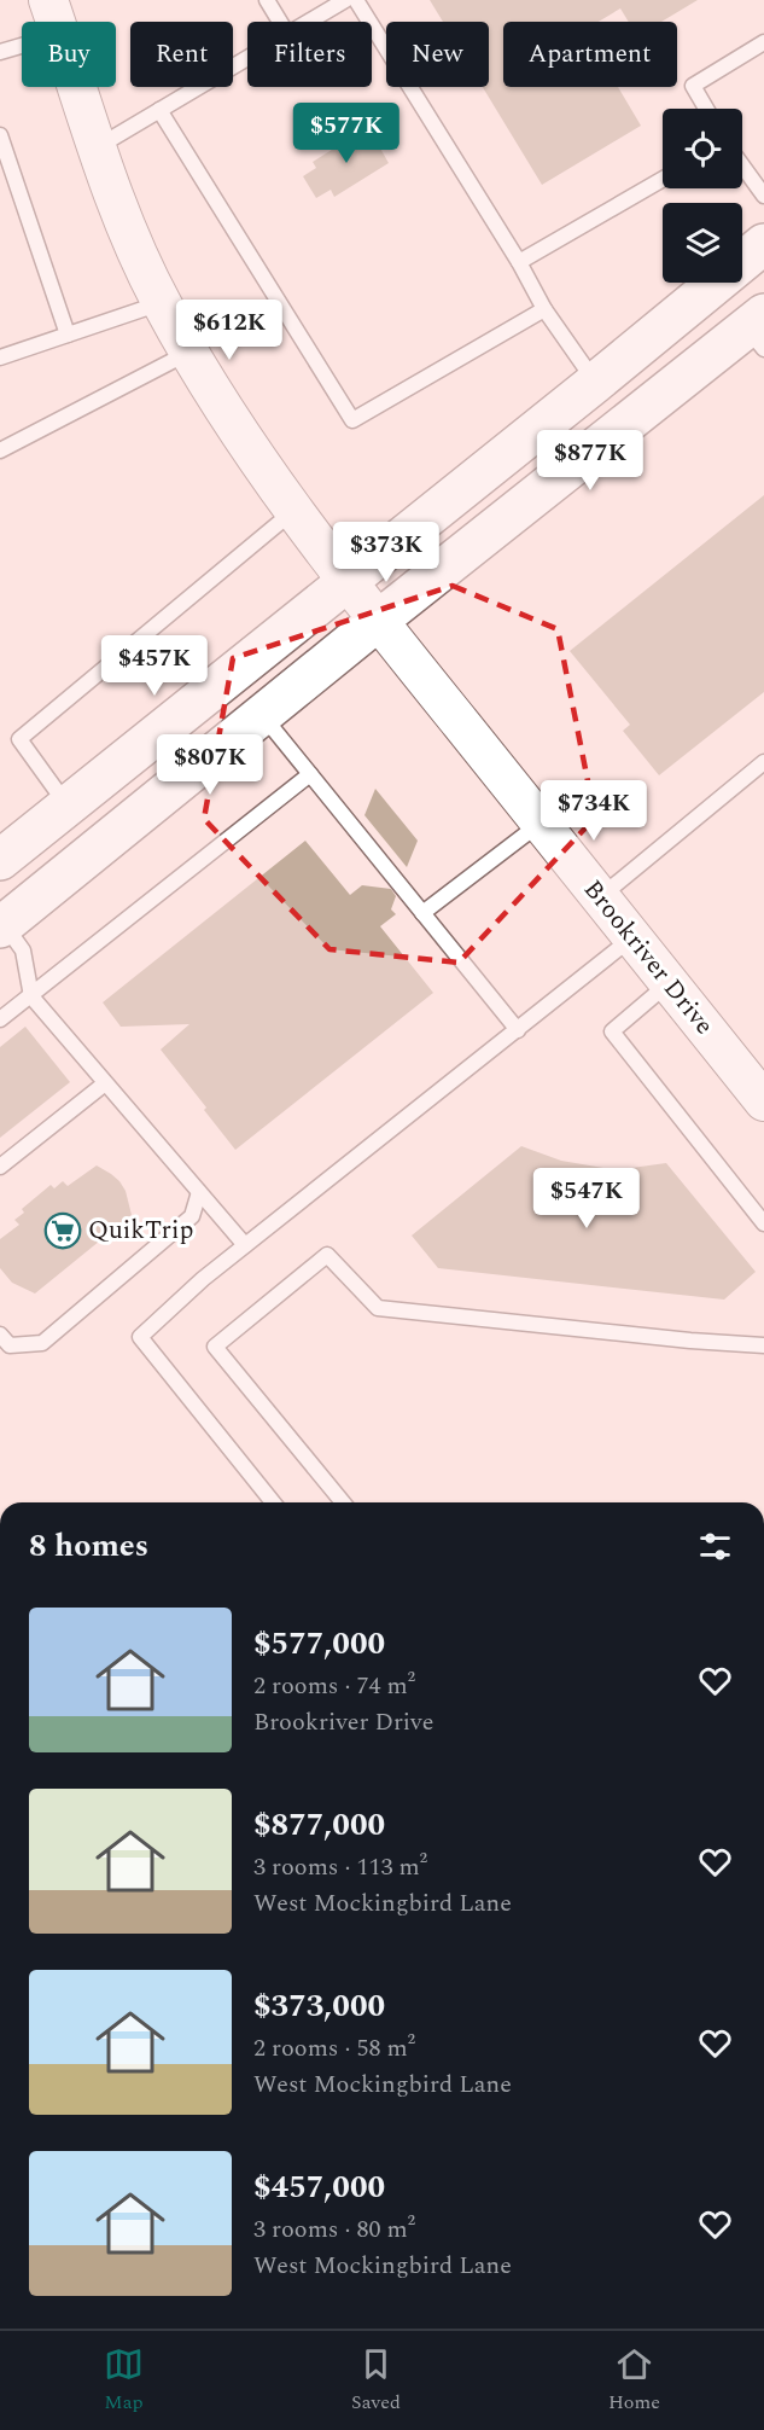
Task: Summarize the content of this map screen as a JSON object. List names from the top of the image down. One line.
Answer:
{"streets":{"street":["Brookriver Drive"]},"places":{"supermarket":["QuikTrip"]},"page":{"chip":["Buy","Rent","Filters","New","Apartment"],"price":["$577K","$612K","$877K","$373K","$457K","$807K","$734K","$547K"],"heading":"8 homes","list":[{"name":"$577,000","note":"2 rooms · 74 m² · Brookriver Drive"},{"name":"$877,000","note":"3 rooms · 113 m² · West Mockingbird Lane"},{"name":"$373,000","note":"2 rooms · 58 m² · West Mockingbird Lane"},{"name":"$457,000","note":"3 rooms · 80 m² · West Mockingbird Lane"}],"tabs":["Map","Saved","Home"]}}
